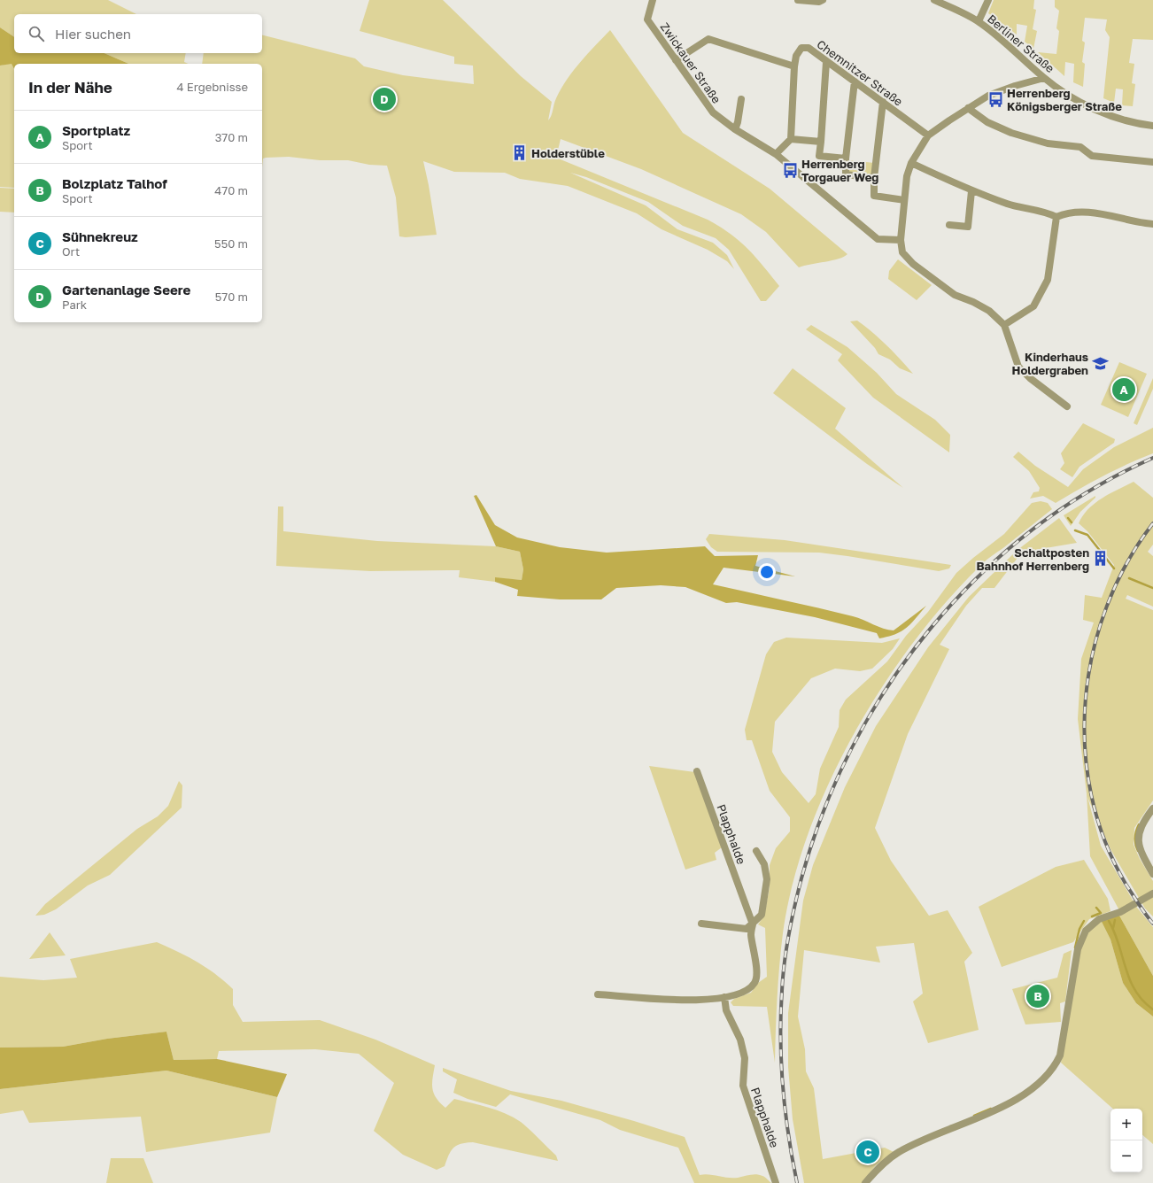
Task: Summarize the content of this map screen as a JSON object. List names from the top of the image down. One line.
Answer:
{"streets":{"street":["Berliner Straße","Zwickauer Straße","Chemnitzer Straße","Plapphalde"]},"places":{"bus stop":["Herrenberg Königsberger Straße","Herrenberg Torgauer Weg"],"building":["Holderstüble","Schaltposten Bahnhof Herrenberg"],"school or university":["Kinderhaus Holdergraben"]},"page":{"search":"Hier suchen","heading":["In der Nähe","4 Ergebnisse"],"pins":["D","A","B","C"],"list":[{"mark":"A","name":"Sportplatz","note":"Sport","value":"370 m"},{"mark":"B","name":"Bolzplatz Talhof","note":"Sport","value":"470 m"},{"mark":"C","name":"Sühnekreuz","note":"Ort","value":"550 m"},{"mark":"D","name":"Gartenanlage Seere","note":"Park","value":"570 m"}],"map_buttons":["+","−"]}}
